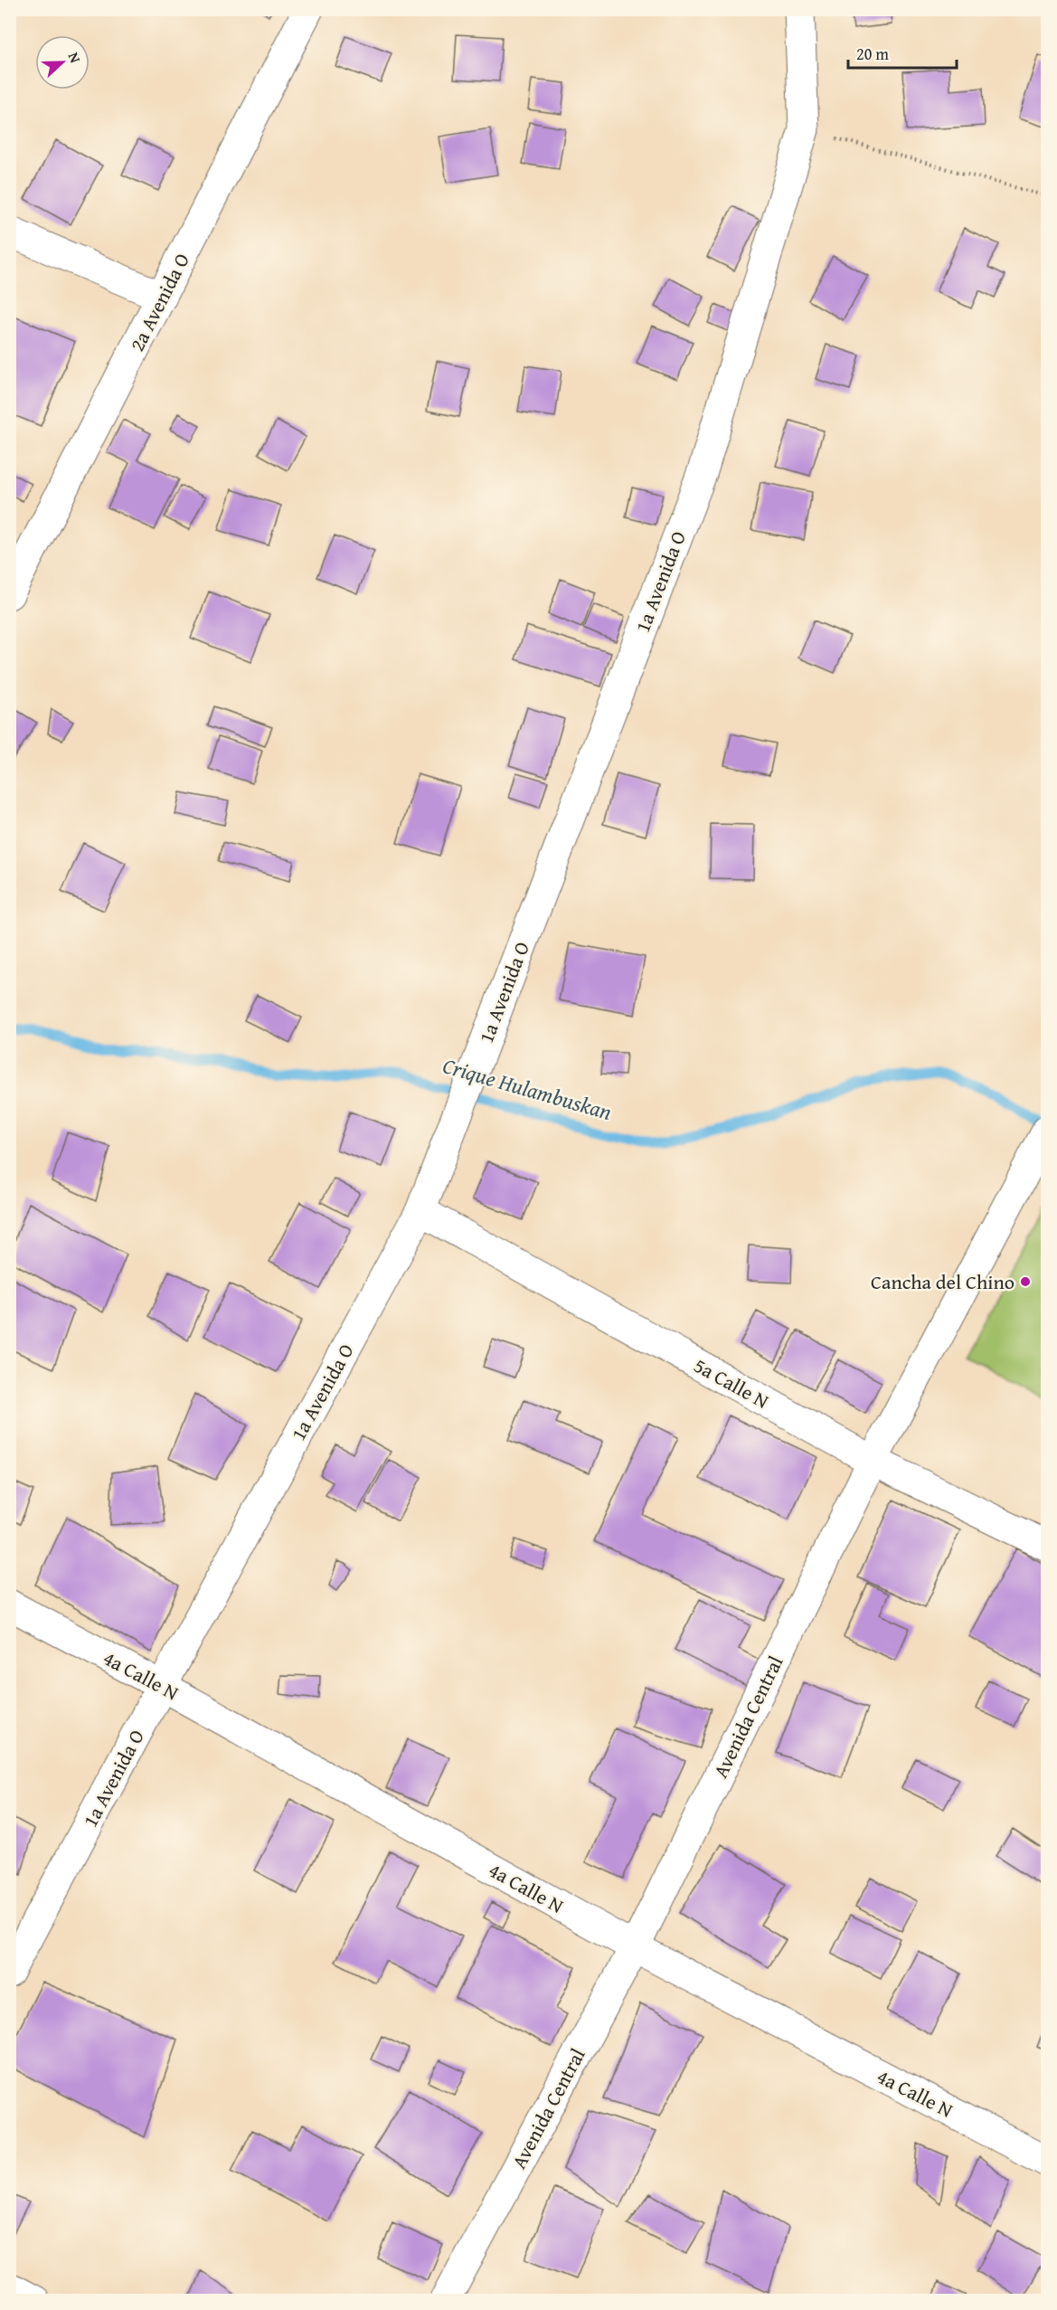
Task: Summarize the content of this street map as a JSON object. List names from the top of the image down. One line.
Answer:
{"streets":{"street":["2a Avenida O","1a Avenida O","5a Calle N","4a Calle N","Avenida Central"]},"crossings":[["1a Avenida O","5a Calle N"],["1a Avenida O","4a Calle N"],["5a Calle N","Avenida Central"],["4a Calle N","Avenida Central"]],"water":["Crique Hulambuskan"],"places":["Cancha del Chino"],"scale_bar":"20 m","north":"right"}
